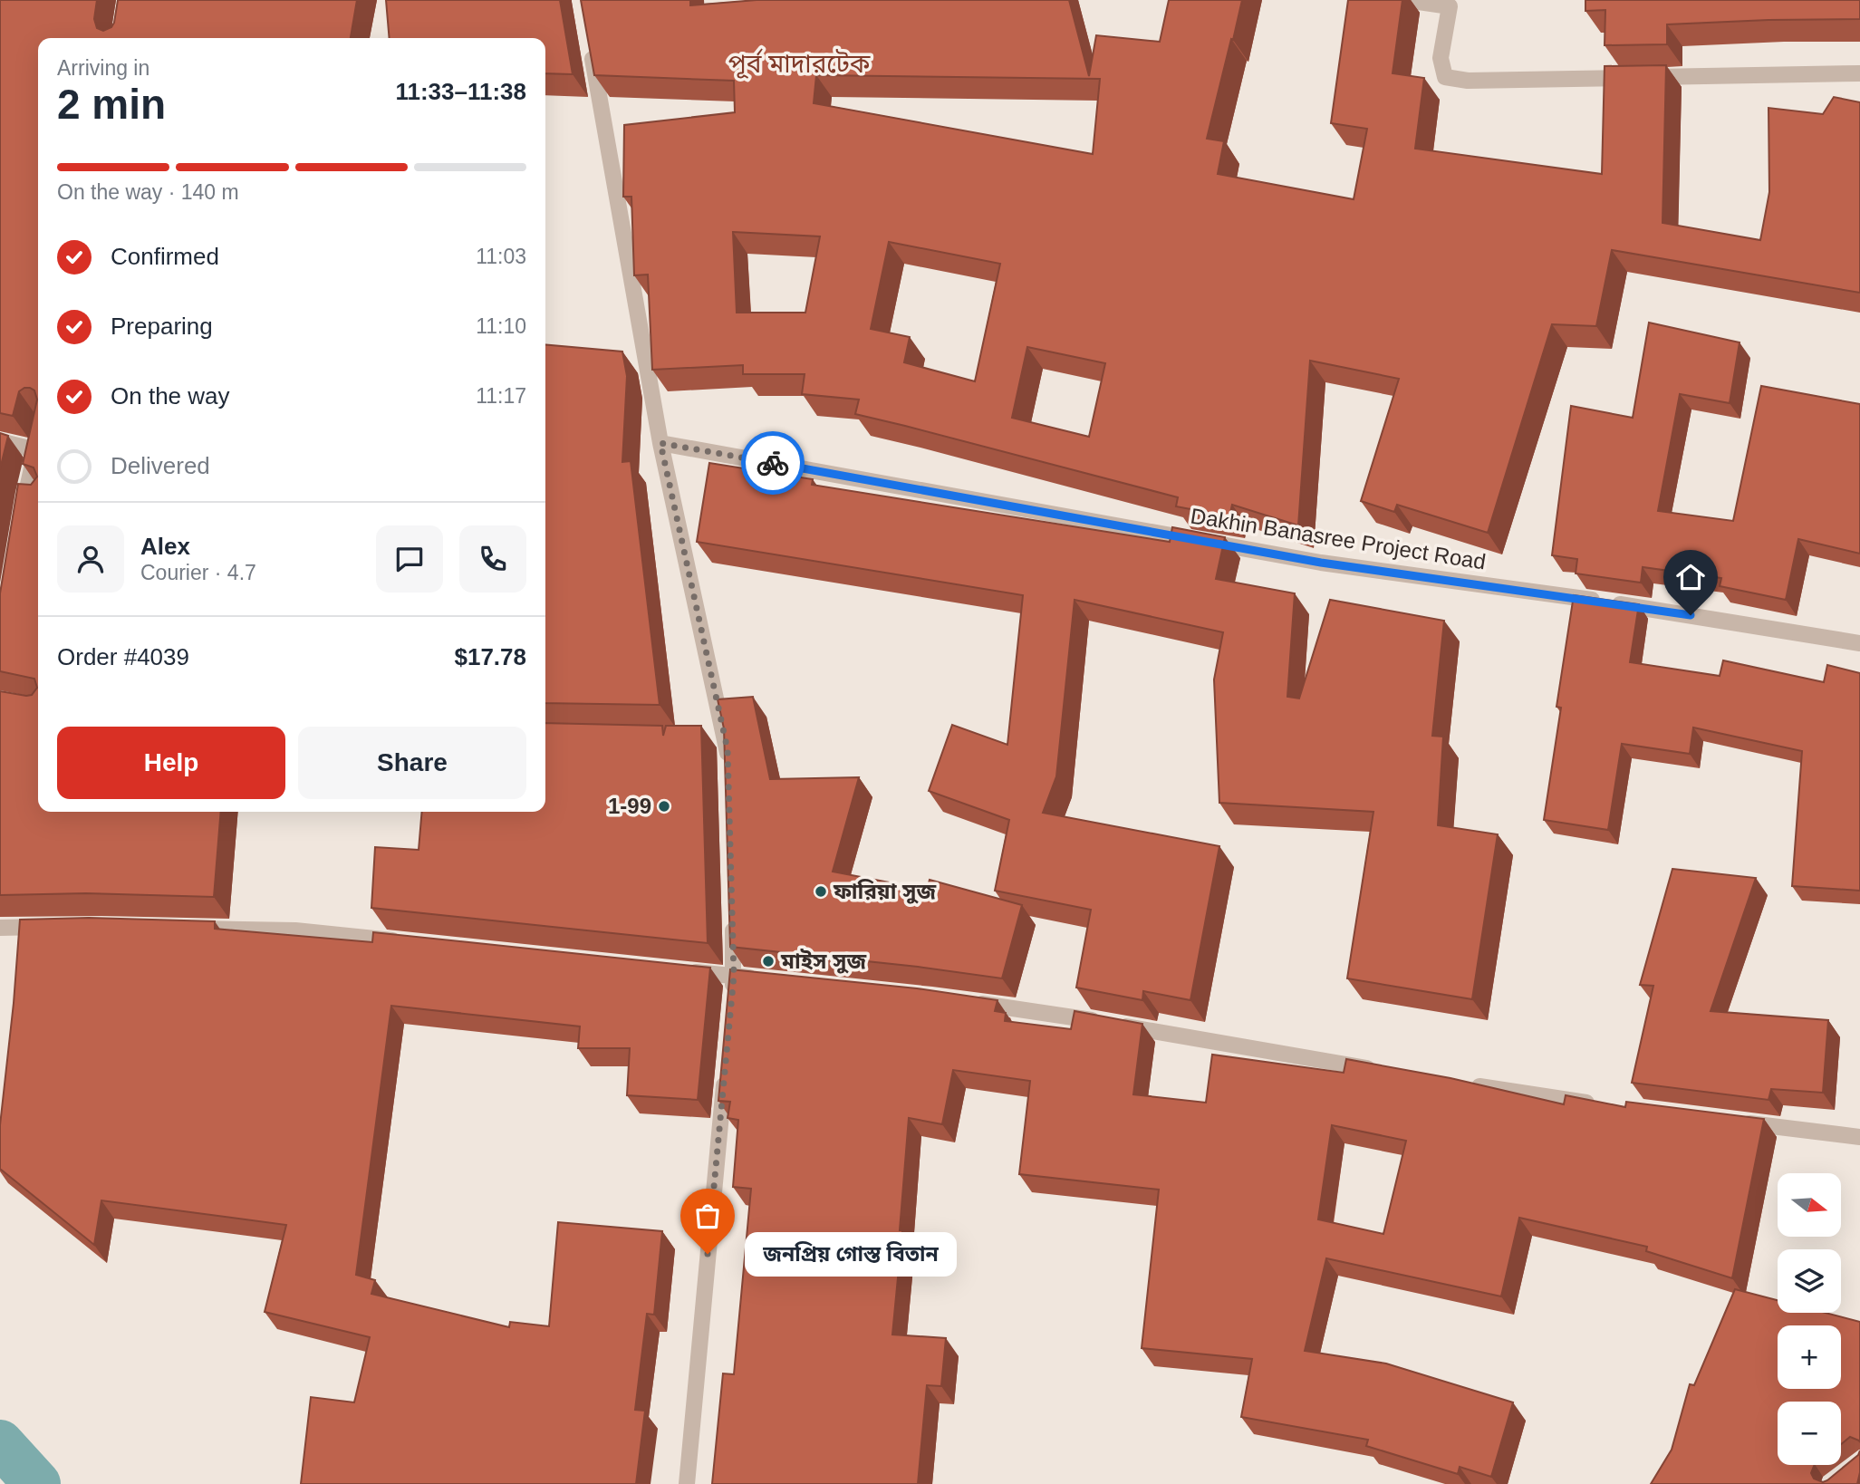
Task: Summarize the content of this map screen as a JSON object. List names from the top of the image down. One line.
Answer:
{"streets":{"street":["Dakhin Banasree Project Road"]},"districts":["পূর্ব মাদারটেক"],"places":["1-99","ফারিয়া সুজ","মাইস সুজ","জনপ্রিয় গোস্ত বিতান"],"north":"right","page":{"heading":["2 min","Arriving in","11:33–11:38"],"panel":["Alex","Courier · 4.7","Order #4039","$17.78"],"bar":"On the way · 140 m","list":[["Confirmed","11:03"],["Preparing","11:10"],["On the way","11:17"],"Delivered"],"buttons":["Help","Share"],"map_buttons":["+","−"],"bubble":"জনপ্রিয় গোস্ত বিতান"}}
